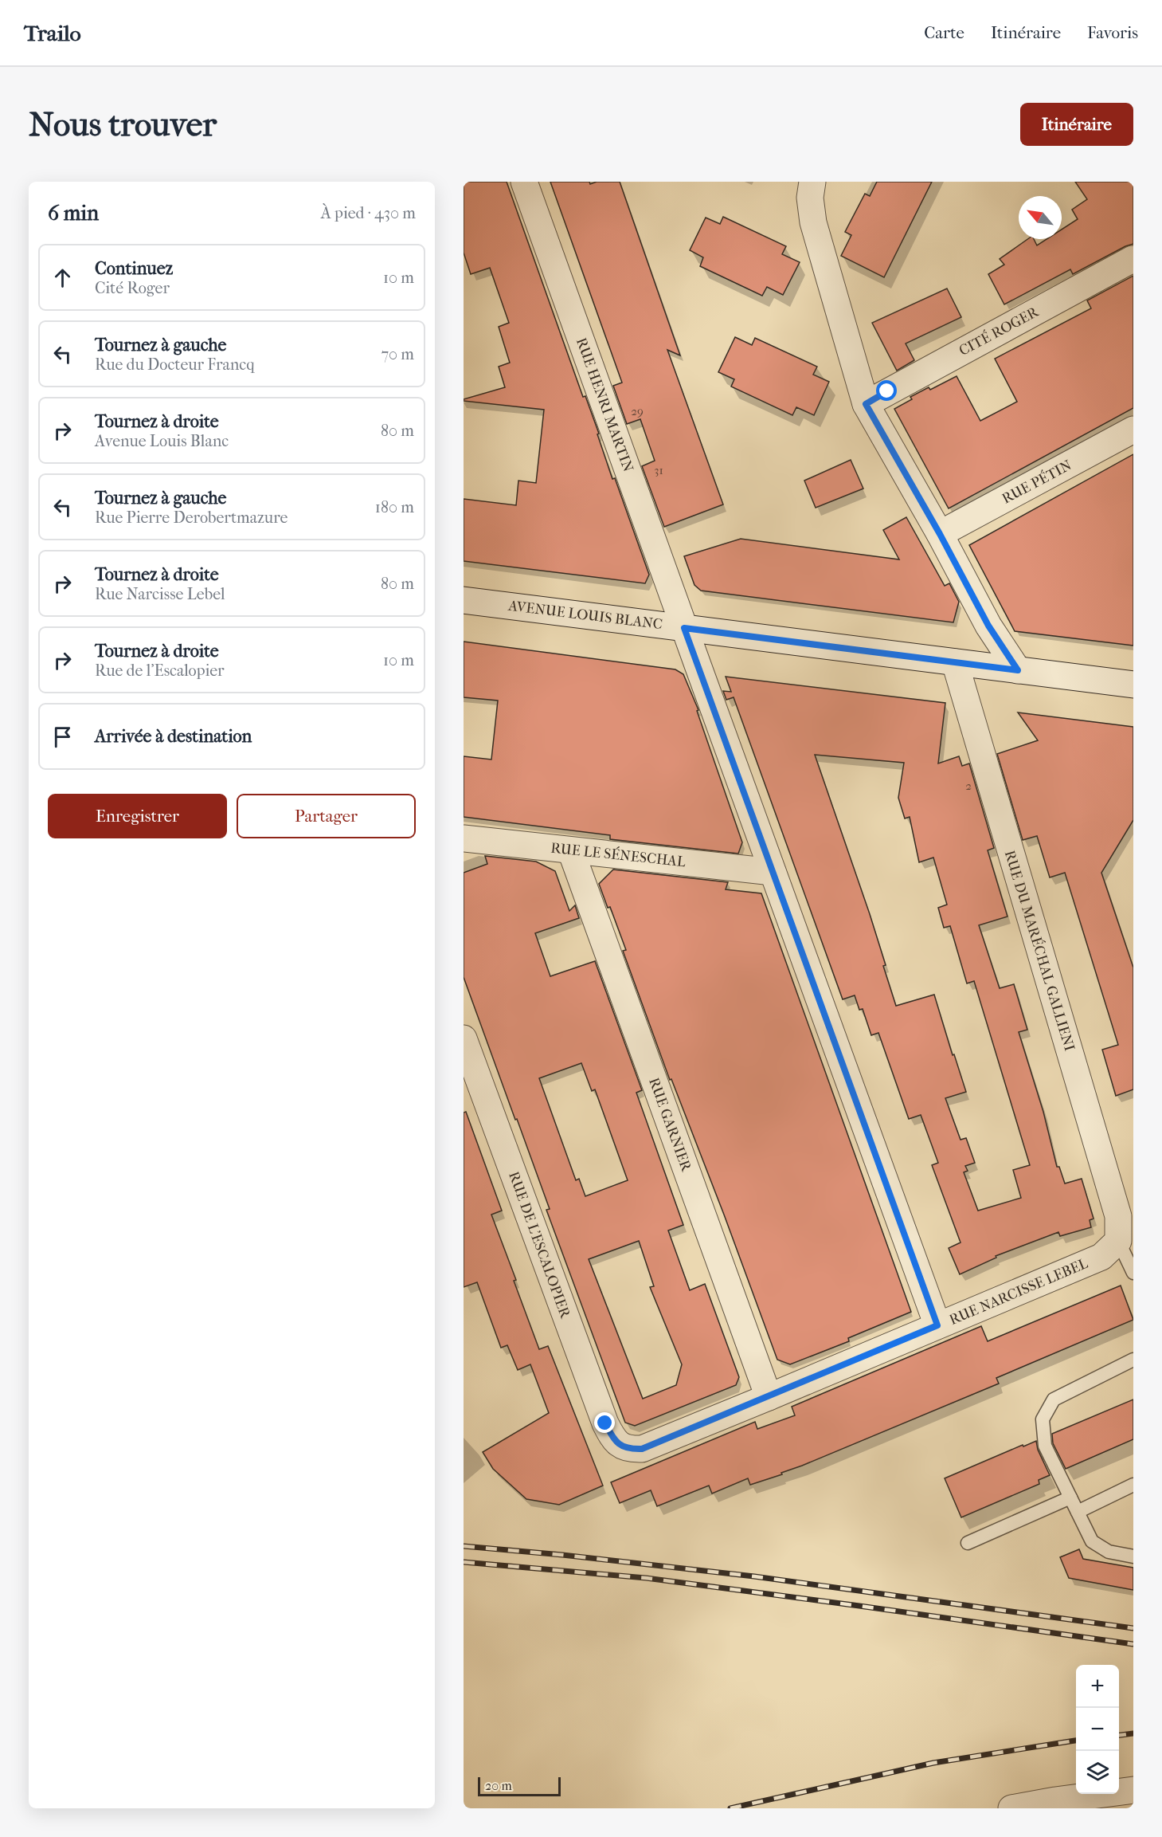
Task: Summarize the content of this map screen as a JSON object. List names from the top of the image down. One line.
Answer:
{"streets":{"street":["CITÉ ROGER","RUE HENRI MARTIN","RUE PÉTIN","AVENUE LOUIS BLANC","RUE LE SÉNESCHAL","RUE DU MARÉCHAL GALLIENI","RUE GARNIER","RUE DE L'ESCALOPIER","RUE NARCISSE LEBEL"]},"crossings":[["RUE HENRI MARTIN","AVENUE LOUIS BLANC"],["RUE HENRI MARTIN","RUE LE SÉNESCHAL"],["RUE HENRI MARTIN","RUE NARCISSE LEBEL"],["AVENUE LOUIS BLANC","RUE DU MARÉCHAL GALLIENI"],["RUE LE SÉNESCHAL","RUE GARNIER"],["RUE DU MARÉCHAL GALLIENI","RUE NARCISSE LEBEL"],["RUE GARNIER","RUE NARCISSE LEBEL"],["RUE DE L'ESCALOPIER","RUE NARCISSE LEBEL"]],"house_numbers":["29","31","2"],"scale_bar":"20 m","north":"top left","page":{"header":"Trailo","nav":["Carte","Itinéraire","Favoris"],"buttons":["Itinéraire",["Enregistrer","Partager"]],"title":"Nous trouver","heading":["6 min","À pied · 430 m"],"list":[["Continuez","Cité Roger","10 m"],["Tournez à gauche","Rue du Docteur Francq","70 m"],["Tournez à droite","Avenue Louis Blanc","80 m"],["Tournez à gauche","Rue Pierre Derobertmazure","180 m"],["Tournez à droite","Rue Narcisse Lebel","80 m"],["Tournez à droite","Rue de l'Escalopier","10 m"],"Arrivée à destination"],"map_buttons":["+","−"],"scale":"20 m"}}
